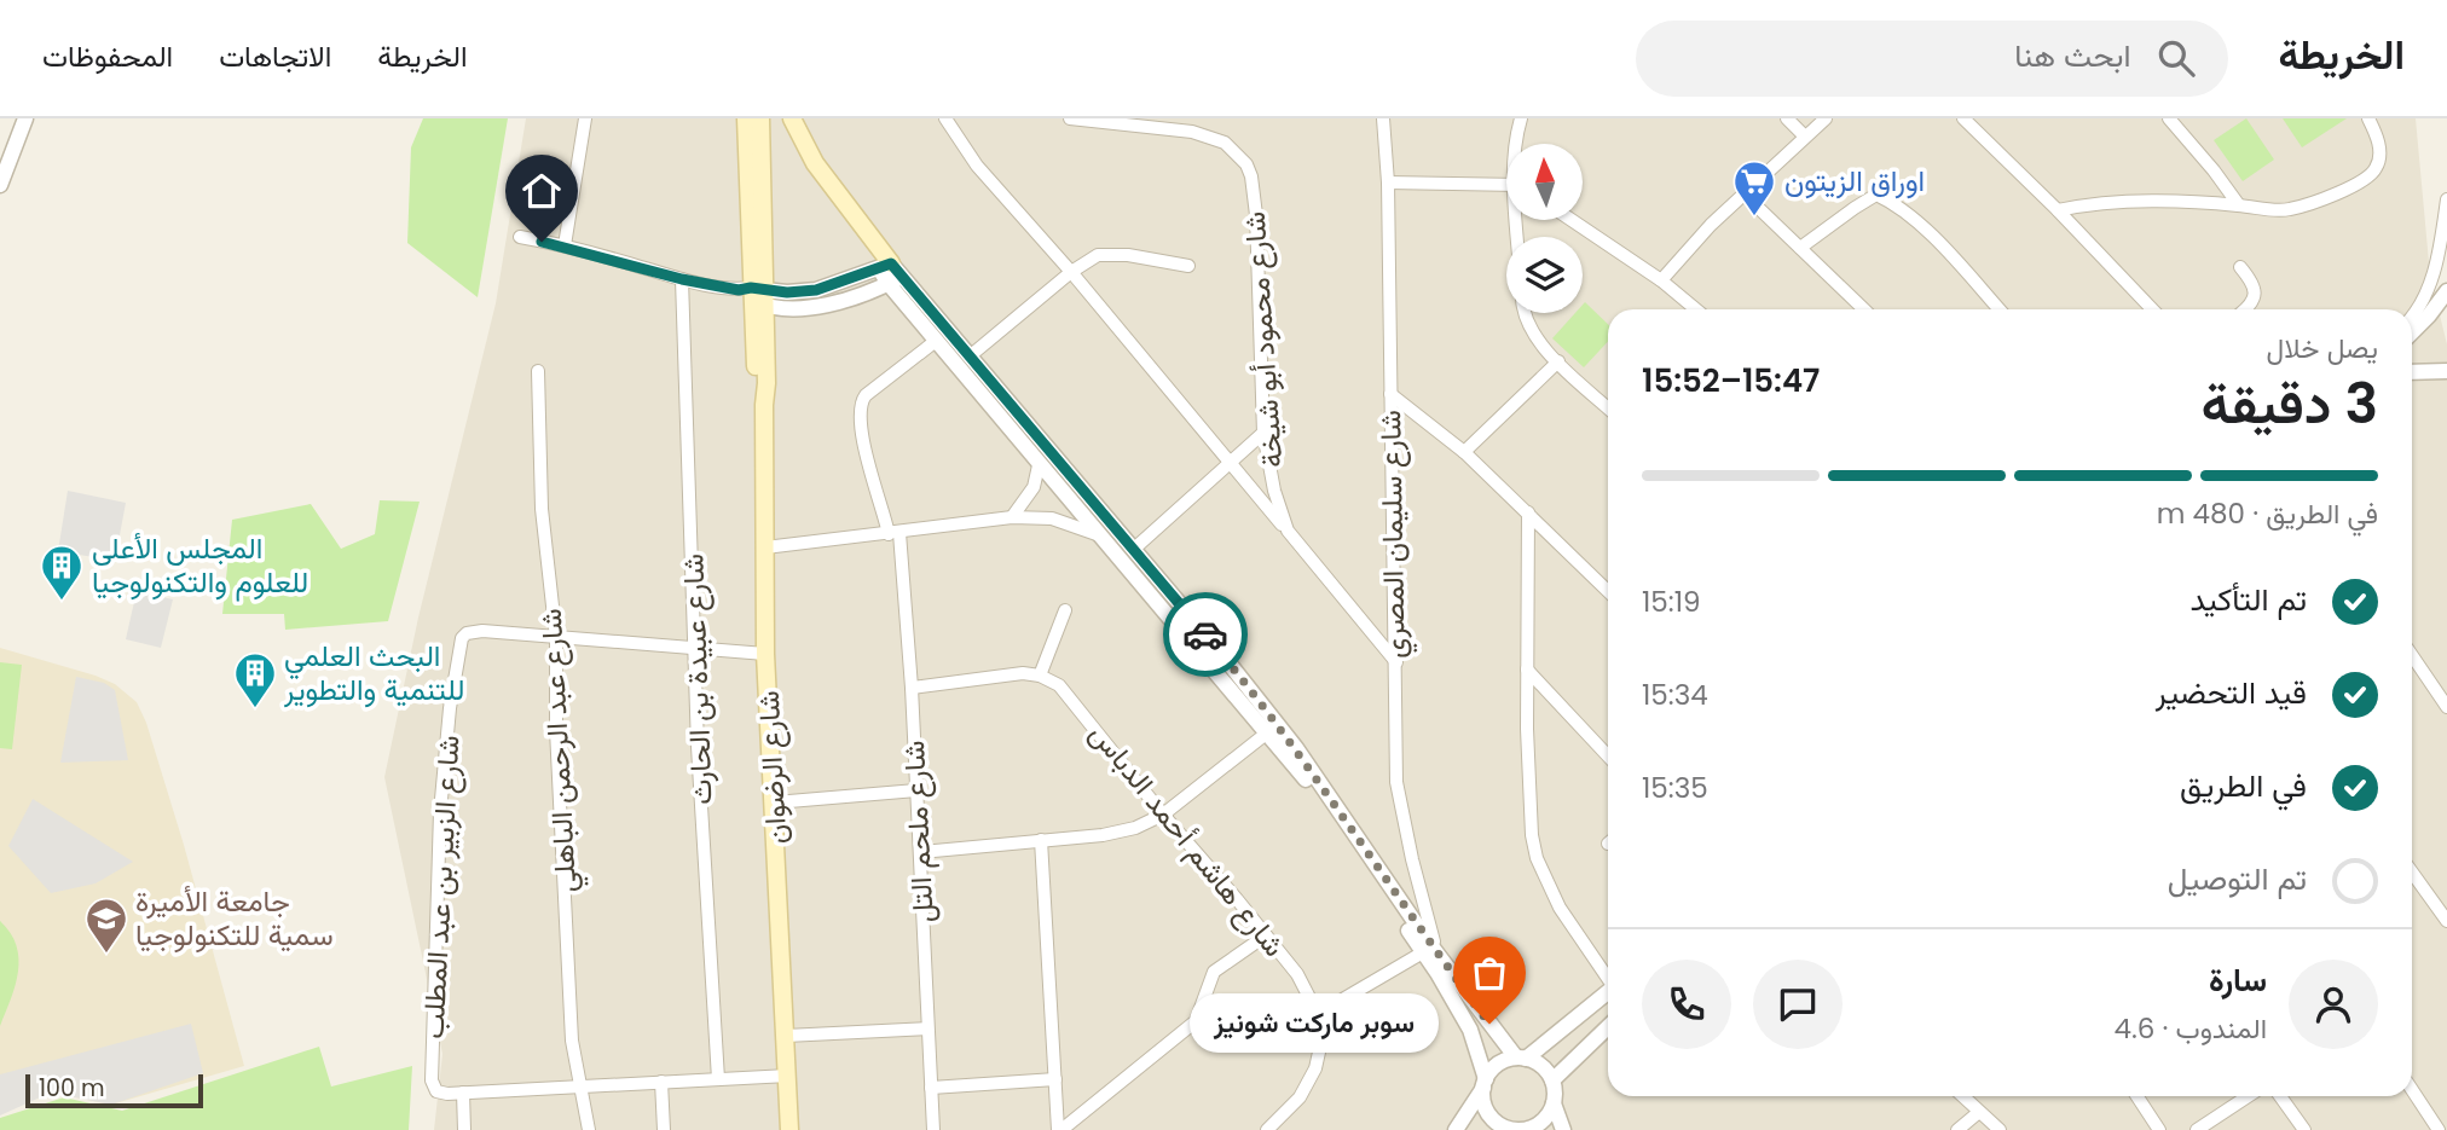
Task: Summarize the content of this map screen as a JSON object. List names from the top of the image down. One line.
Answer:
{"streets":{"main road":["شارع الرضوان"],"street":["شارع محمود أبو شيخة","شارع سليمان المصري","شارع عبيدة بن الحارث","شارع عبد الرحمن الباهلي","شارع ملحم التل","شارع هاشم أحمد الدباس","شارع الزبير بن عبد المطلب"]},"crossings":[["شارع محمود أبو شيخة","شارع سليمان المصري"],["شارع عبيدة بن الحارث","شارع الزبير بن عبد المطلب"],["شارع عبد الرحمن الباهلي","شارع الزبير بن عبد المطلب"],["شارع الرضوان","شارع الزبير بن عبد المطلب"]],"places":{"supermarket":["اوراق الزيتون"],"building":["المجلس الأعلى للعلوم والتكنولوجيا","البحث العلمي للتنمية والتطوير"],"school or university":["جامعة الأميرة سمية للتكنولوجيا"],"other":["سوبر ماركت شونيز"]},"scale_bar":"100 m","north":"top","page":{"header":"الخريطة","search":"ابحث هنا","nav":["الخريطة","الاتجاهات","المحفوظات"],"heading":["3 دقيقة","يصل خلال","15:47–15:52"],"panel":["سارة","المندوب · 4.6"],"bar":"في الطريق · 480 m","list":[["تم التأكيد","15:19"],["قيد التحضير","15:34"],["في الطريق","15:35"],"تم التوصيل"],"bubble":"سوبر ماركت شونيز","scale":"100 m"}}
